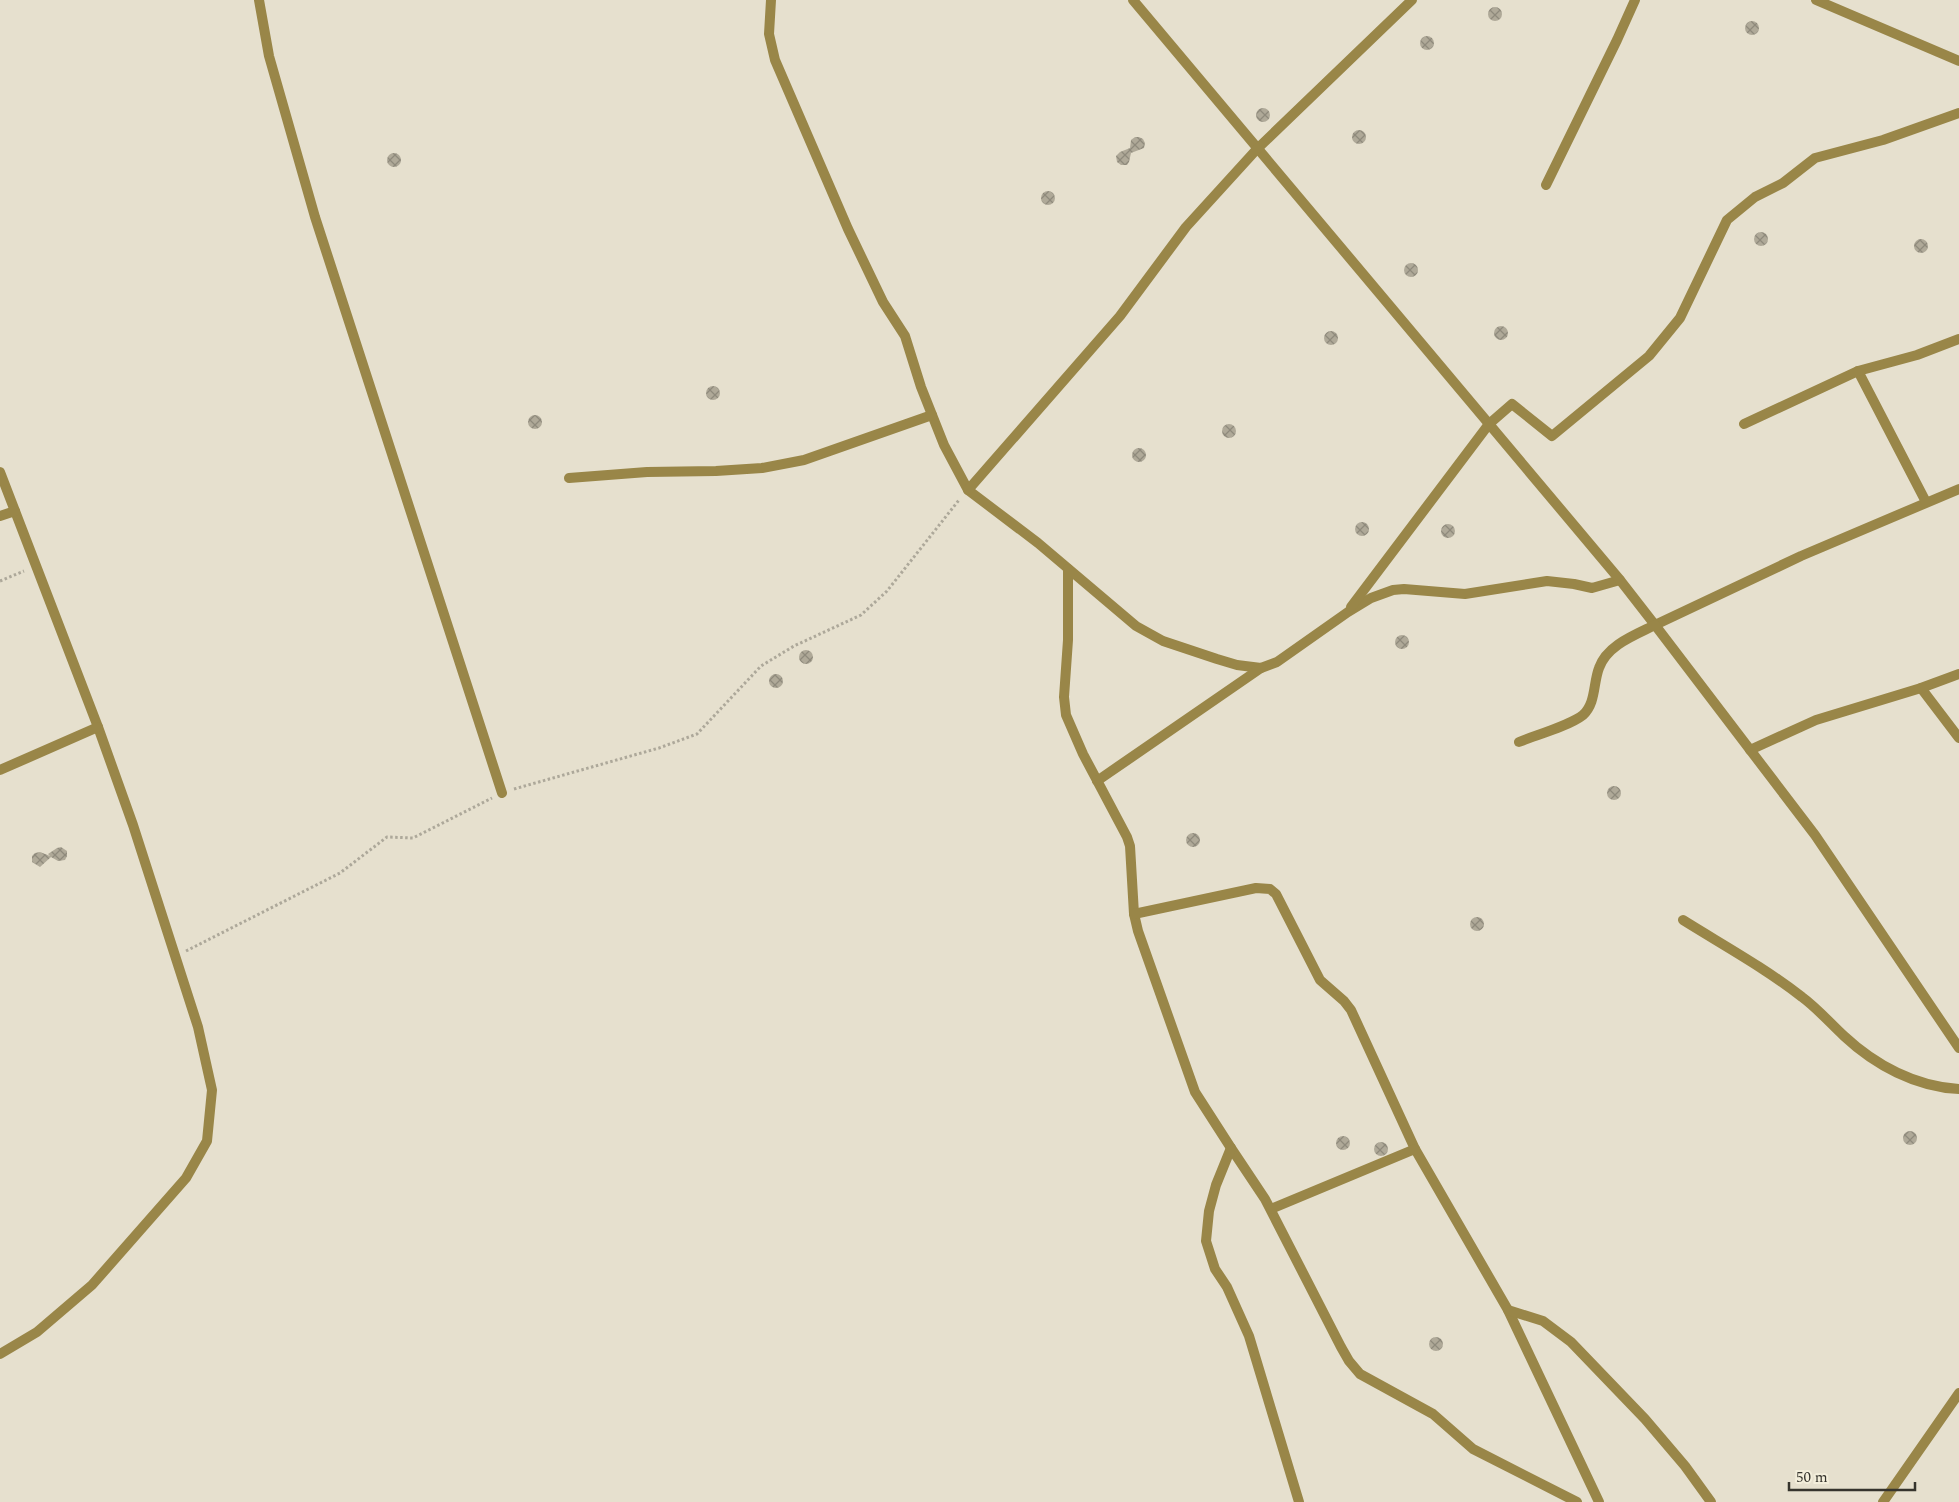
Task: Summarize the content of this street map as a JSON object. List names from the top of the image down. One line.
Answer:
{"scale_bar":"50 m"}
